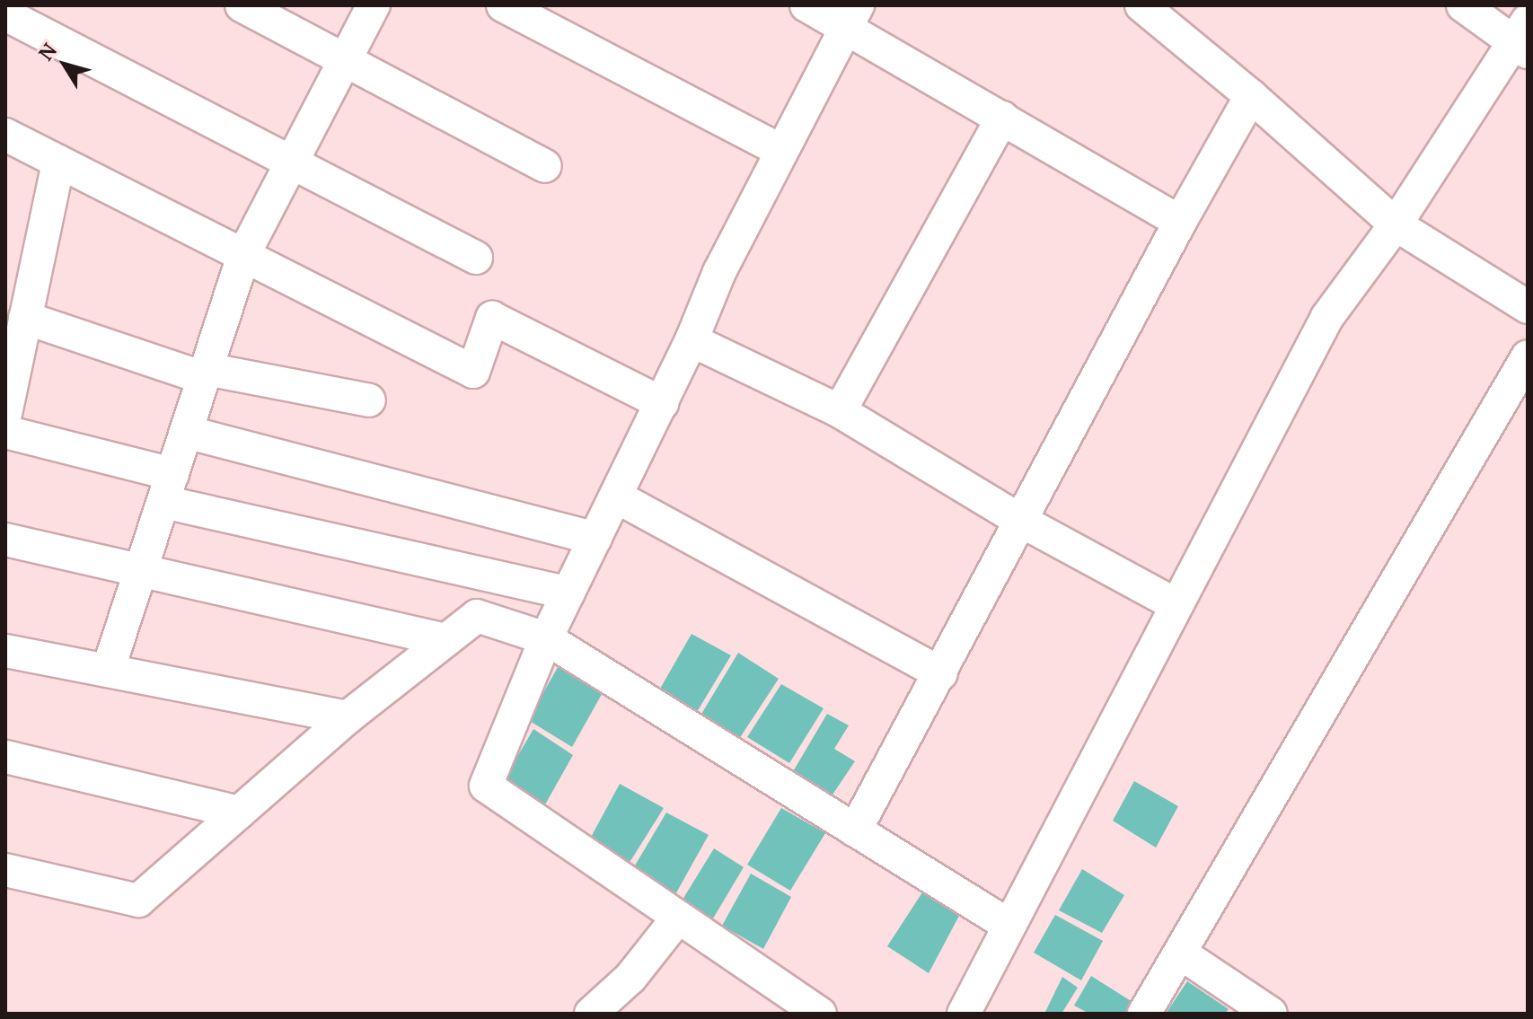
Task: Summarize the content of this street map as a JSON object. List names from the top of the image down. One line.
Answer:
{"north":"top left"}
